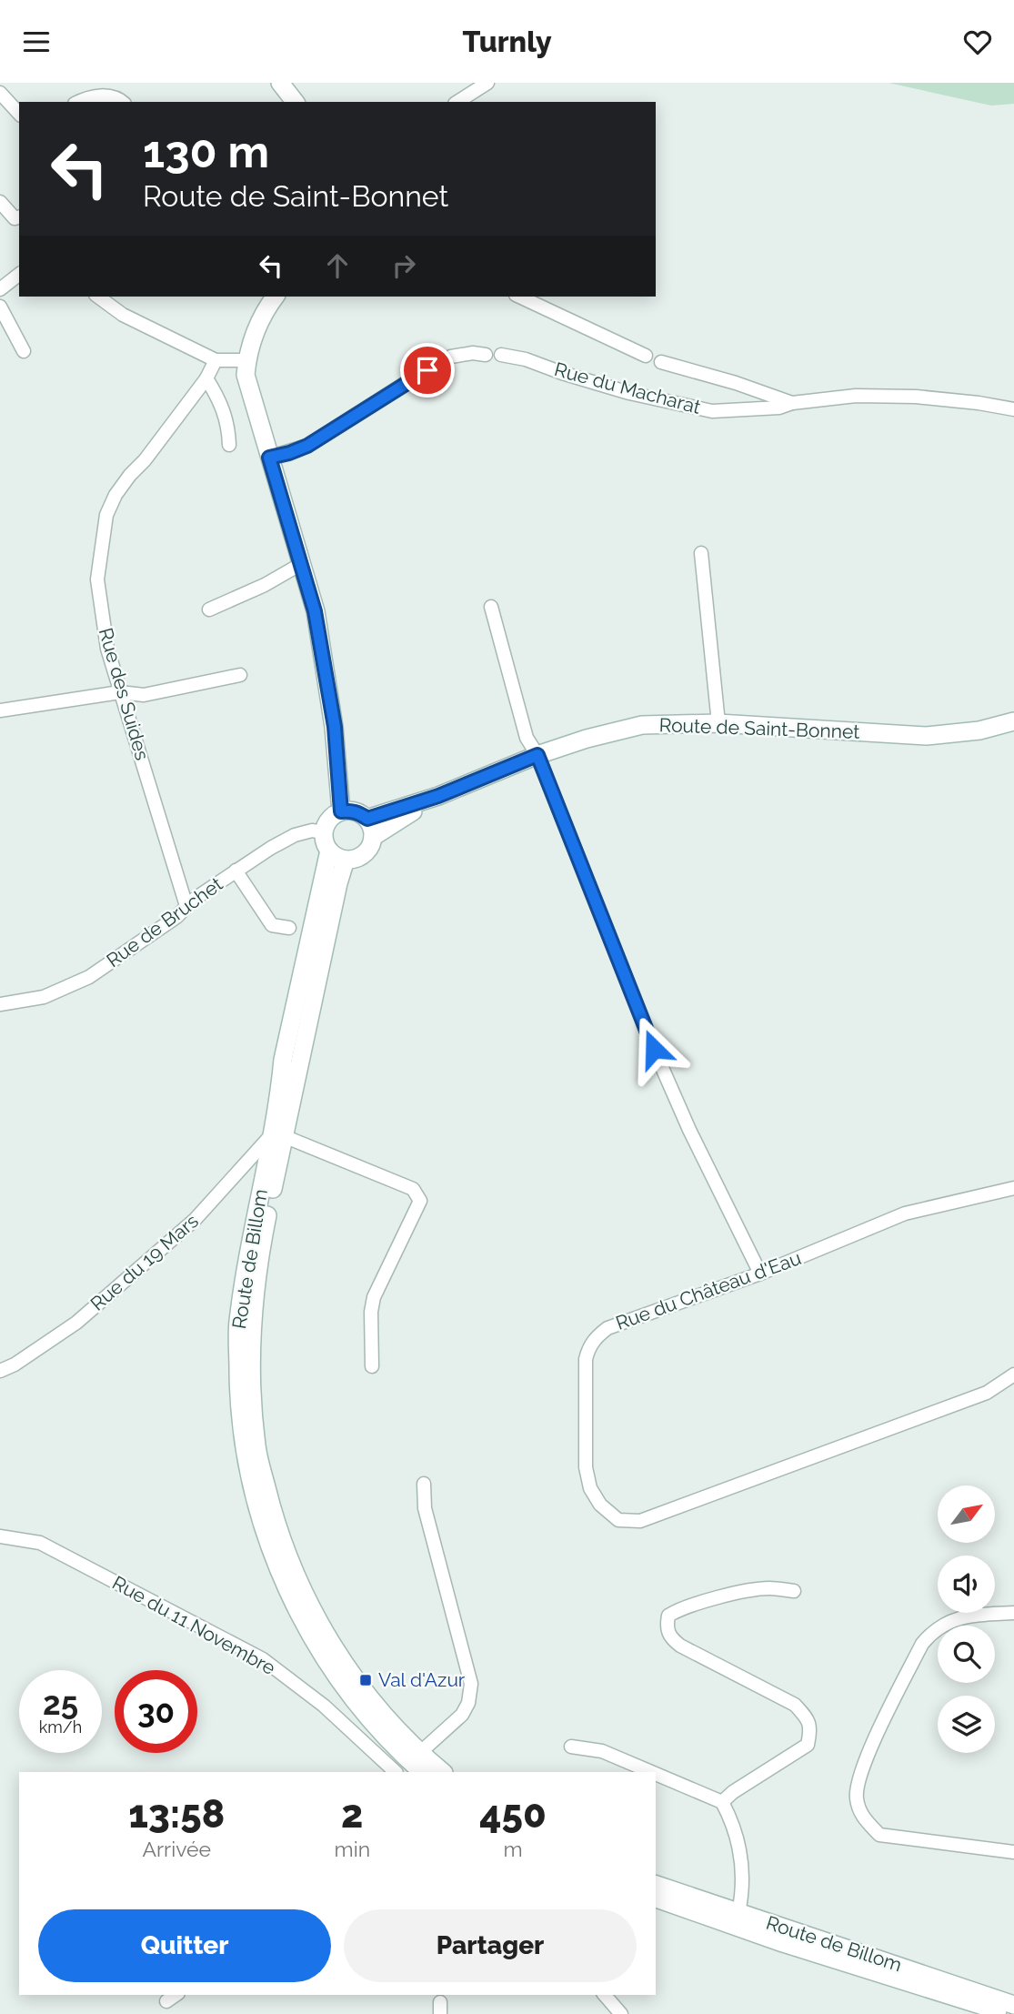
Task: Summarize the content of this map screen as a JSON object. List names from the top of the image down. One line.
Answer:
{"streets":{"main road":["Route de Saint-Bonnet","Route de Billom"],"street":["Rue du Macharat","Rue des Suides","Rue de Bruchet","Rue du 19 Mars","Rue du Château d'Eau","Rue du 11 Novembre"]},"crossings":[["Rue des Suides","Rue de Bruchet"],["Route de Saint-Bonnet","Rue de Bruchet"],["Route de Saint-Bonnet","Route de Billom"],["Rue de Bruchet","Route de Billom"],["Route de Billom","Rue du 19 Mars"],["Route de Billom","Rue du 11 Novembre"]],"places":{"transit":["Val d'Azur"]},"north":"top right","page":{"header":"Turnly","turn":["130 m","Route de Saint-Bonnet"],"speed":"25 km/h","limit":"30","eta":["13:58","Arrivée","2","min","450","m"],"buttons":["Quitter","Partager"]}}
